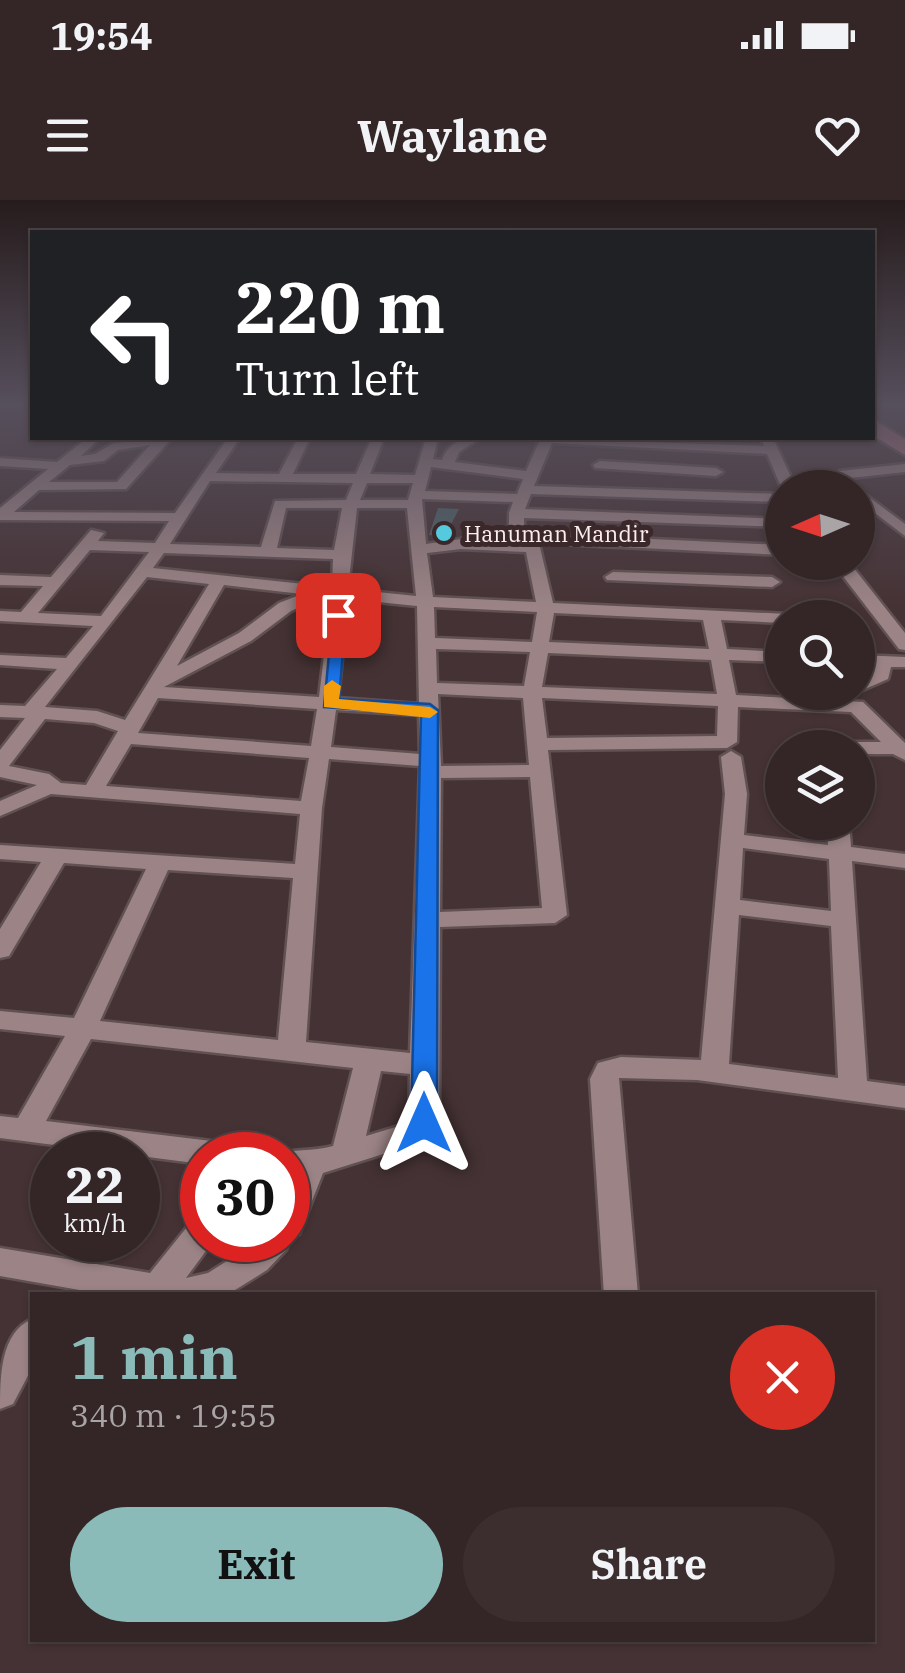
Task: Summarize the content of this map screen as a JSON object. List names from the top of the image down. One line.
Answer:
{"places":["Hanuman Mandir"],"north":"left","page":{"status":"19:54","header":"Waylane","turn":["220 m","Turn left"],"speed":"22 km/h","limit":"30","heading":["1 min","340 m · 19:55"],"buttons":["Exit","Share"]}}
